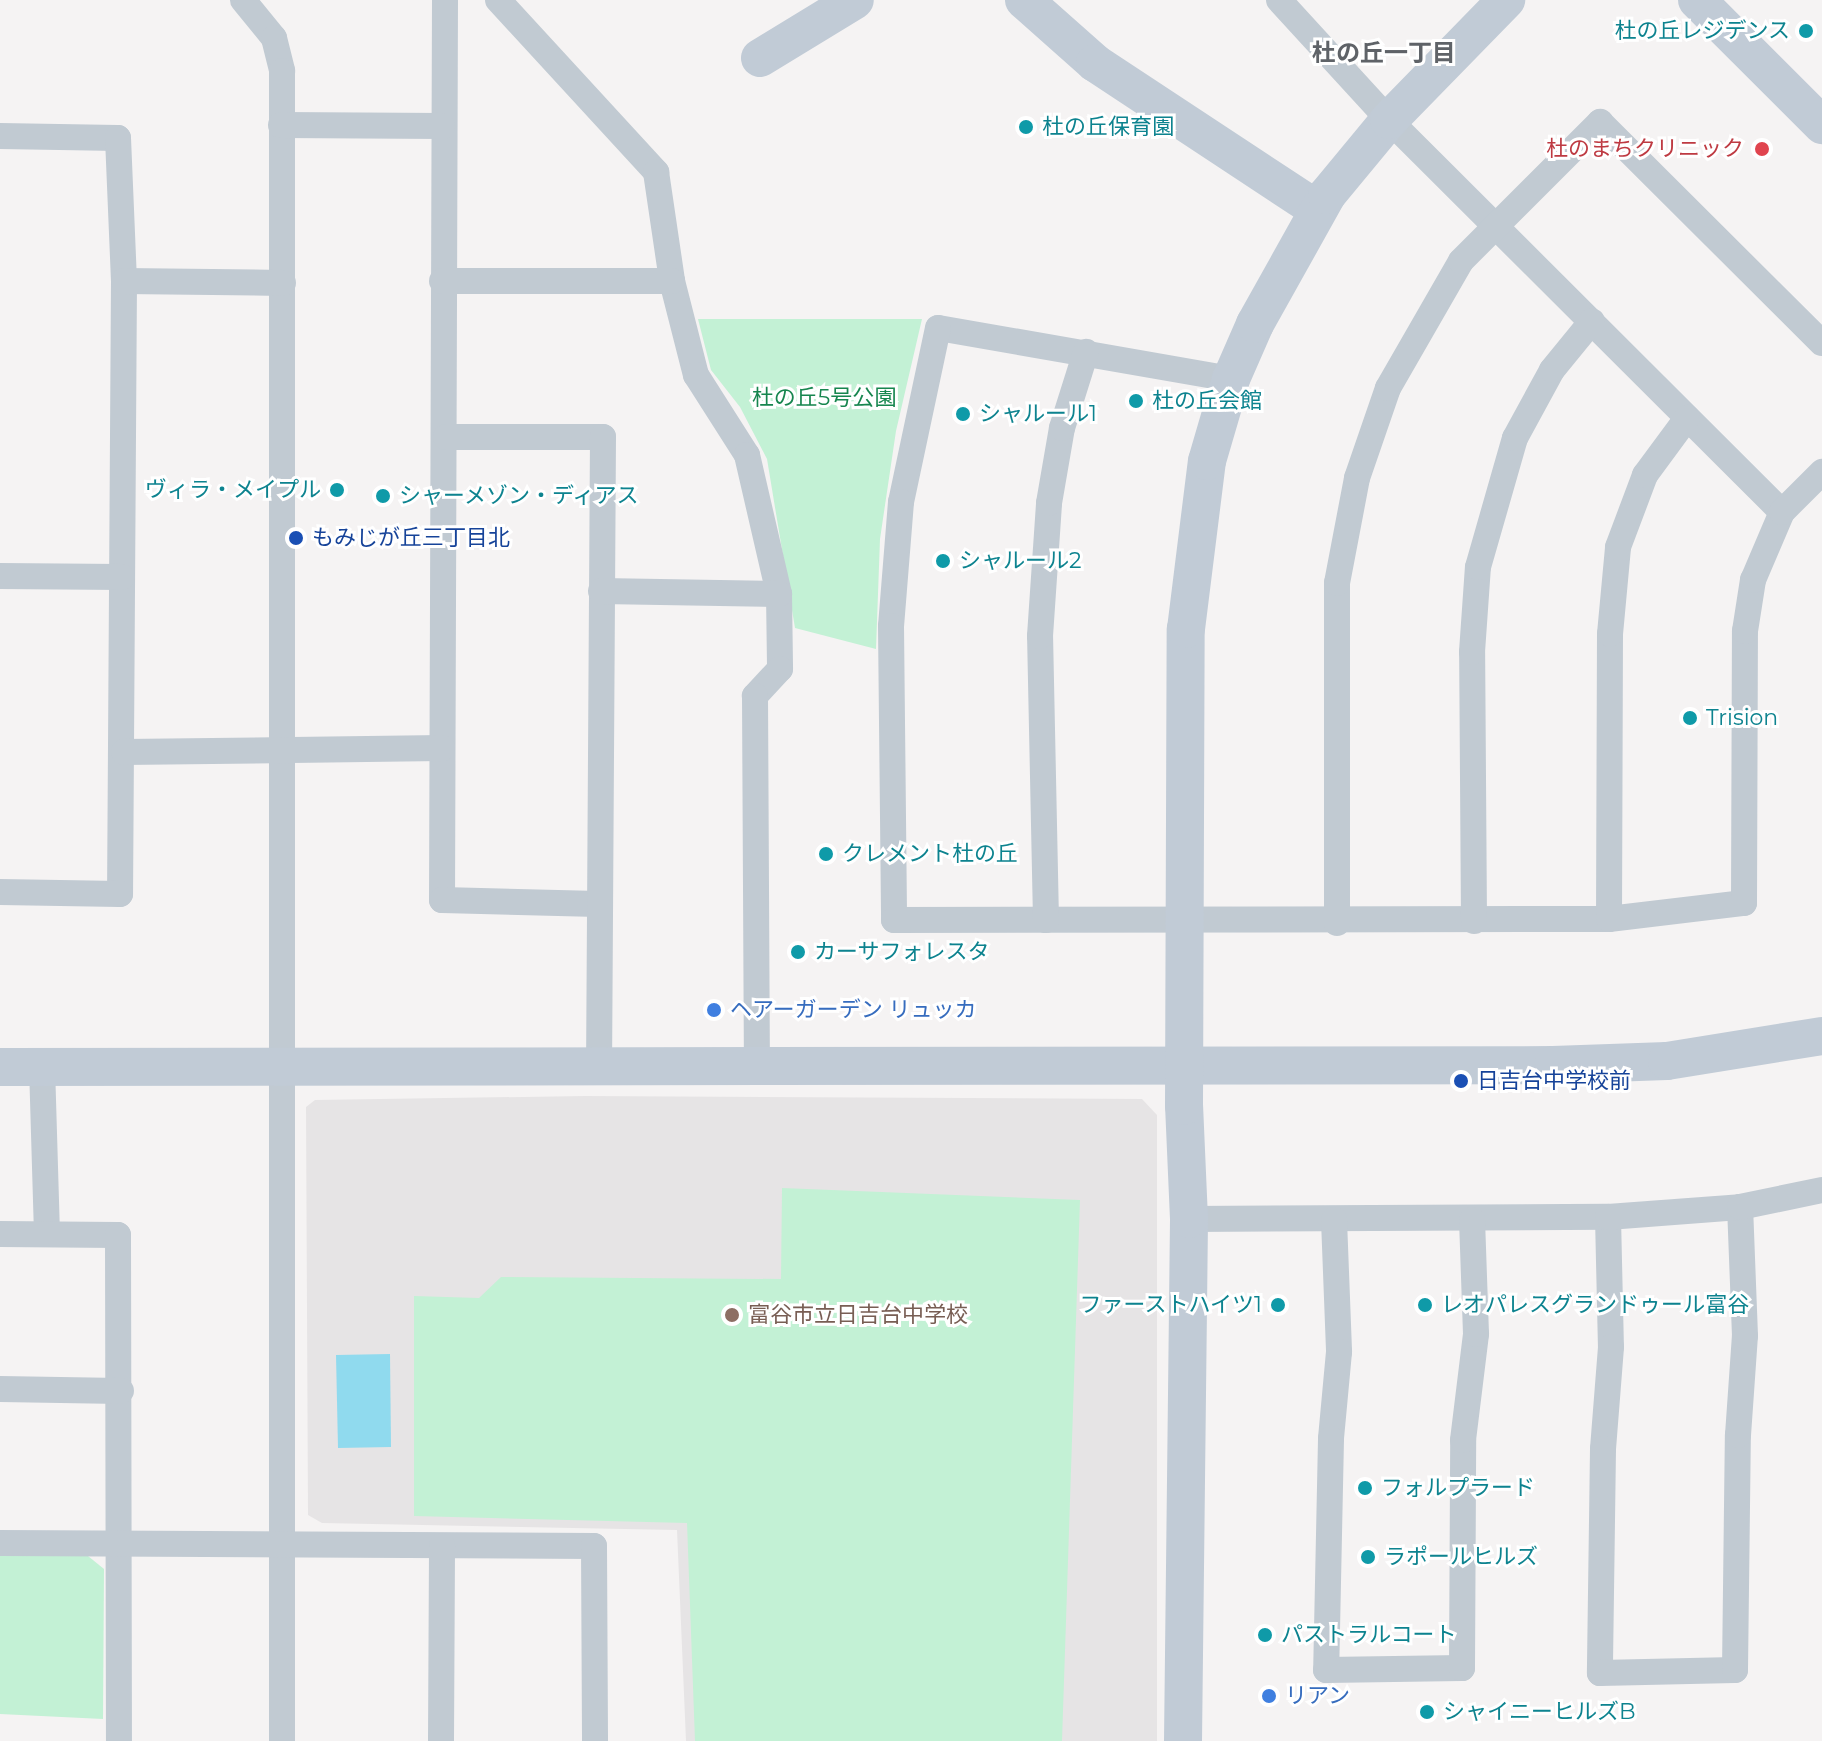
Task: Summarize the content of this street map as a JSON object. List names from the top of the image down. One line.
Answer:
{"districts":["杜の丘一丁目"],"parks":["杜の丘5号公園"],"places":["杜の丘レジデンス","杜の丘保育園","杜のまちクリニック","杜の丘会館","シャルール1","ヴィラ・メイプル","シャーメゾン・ディアス","もみじが丘三丁目北","シャルール2","Trision","クレメント杜の丘","カーサフォレスタ","ヘアーガーデン リュッカ","日吉台中学校前","ファーストハイツ1","レオパレスグランドゥール富谷","富谷市立日吉台中学校","フォルプラード","ラポールヒルズ","パストラルコート","リアン","シャイニーヒルズB"]}
